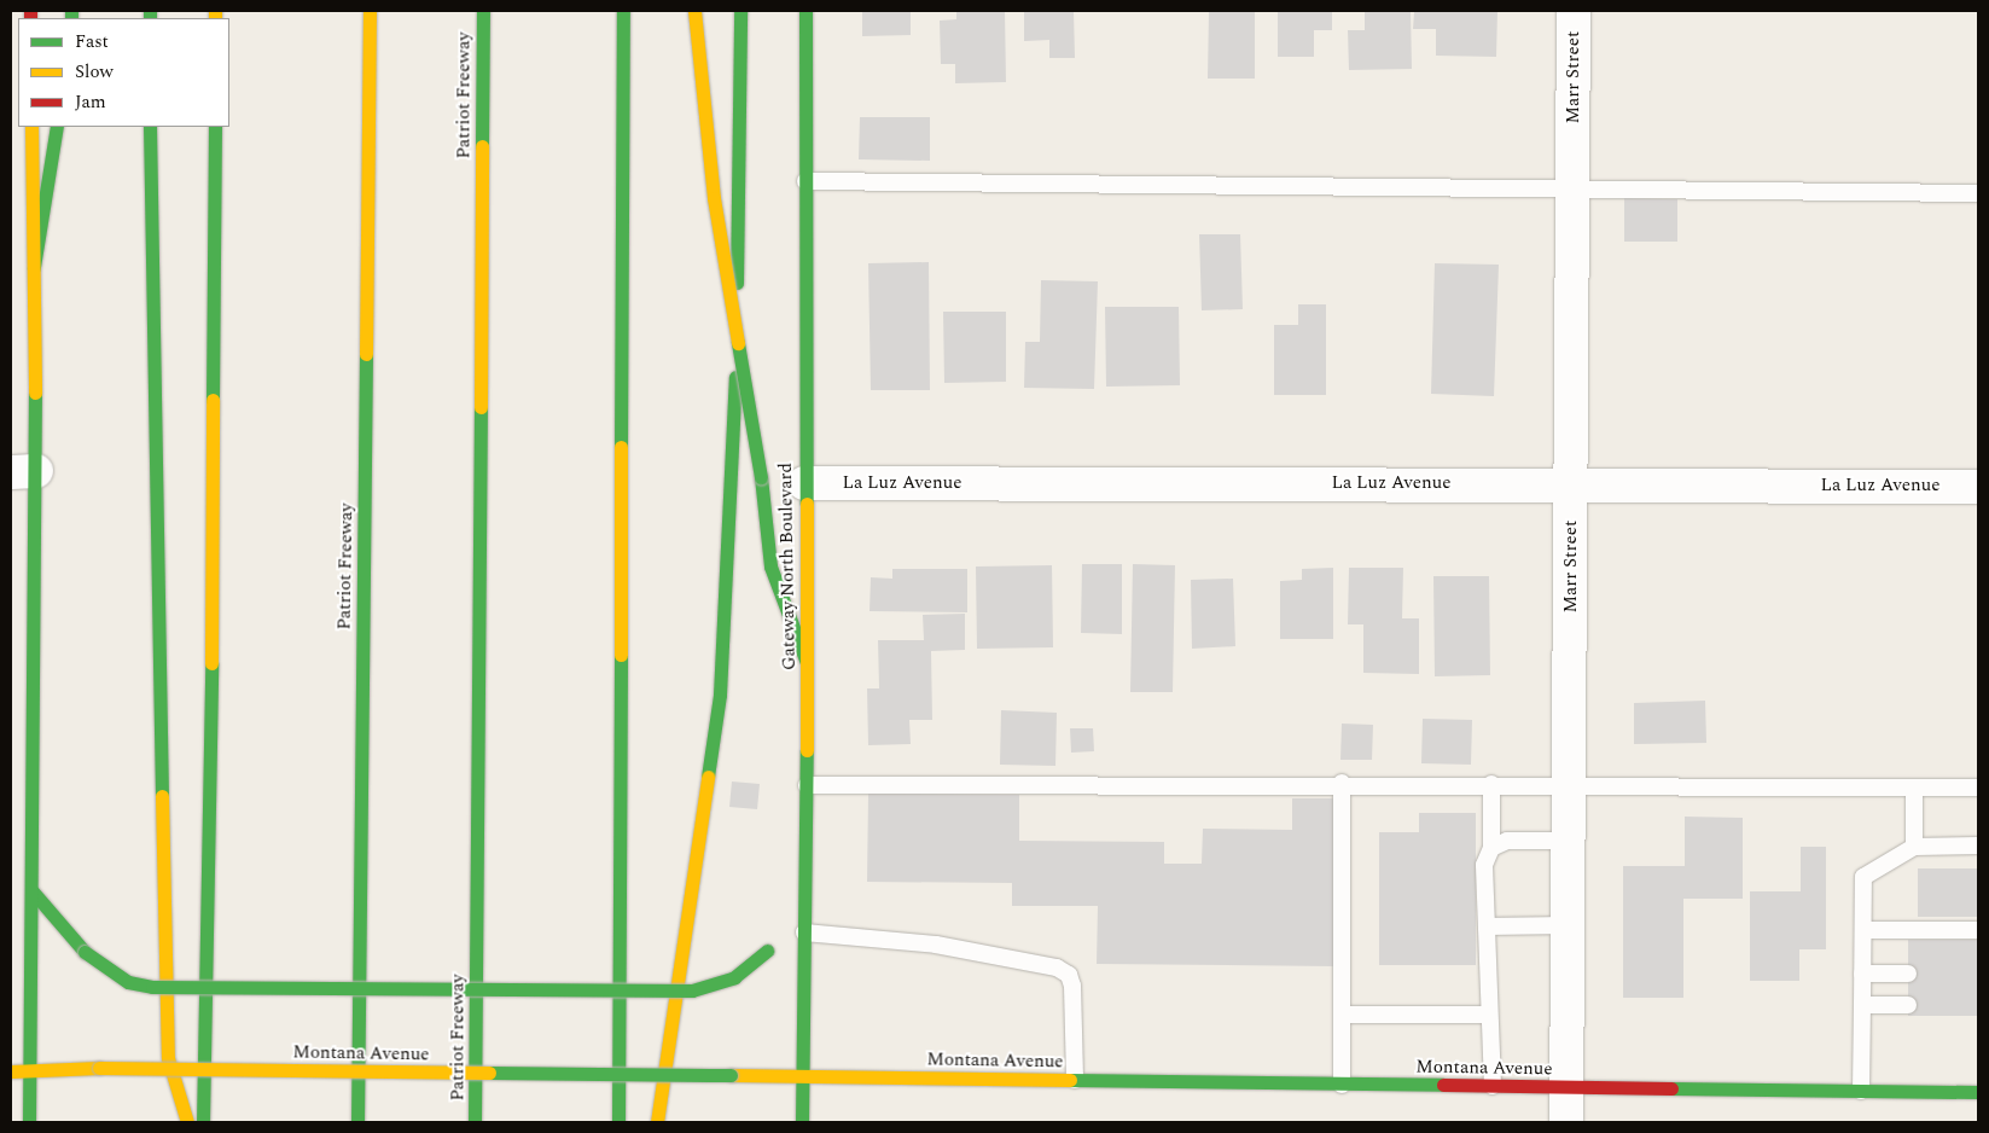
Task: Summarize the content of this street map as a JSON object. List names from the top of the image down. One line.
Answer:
{"streets":{"main road":["Patriot Freeway","Gateway North Boulevard","Montana Avenue"],"street":["Marr Street","La Luz Avenue"]},"crossings":[["Marr Street","La Luz Avenue"],["Marr Street","Montana Avenue"],["La Luz Avenue","Gateway North Boulevard"]],"legend":["Fast","Slow","Jam"]}
